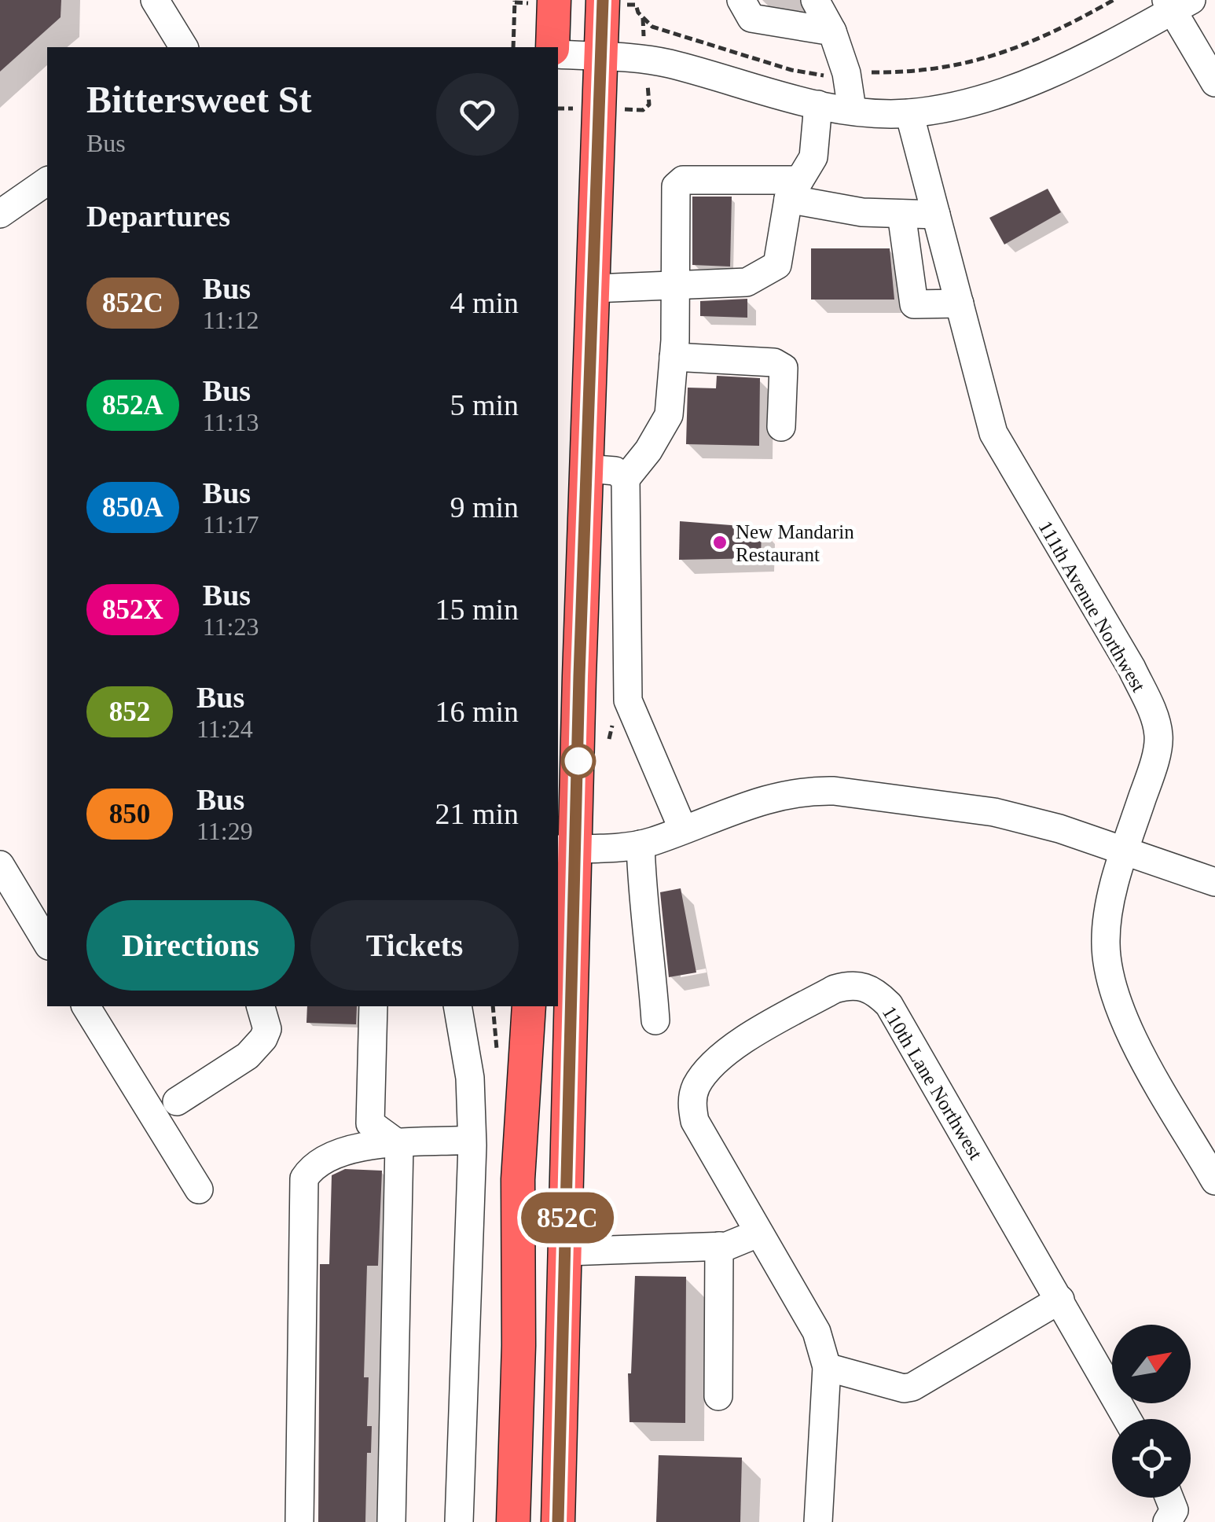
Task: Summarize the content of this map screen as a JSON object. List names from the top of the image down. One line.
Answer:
{"streets":{"street":["111th Avenue Northwest","110th Lane Northwest"]},"places":["New Mandarin Restaurant"],"lines":["bus line 852C"],"north":"top right","page":{"on_map":"852C","heading":[["Bittersweet St","Bus"],"Departures"],"list":[{"mark":"852C","name":"Bus","note":"11:12","value":"4 min"},{"mark":"852A","name":"Bus","note":"11:13","value":"5 min"},{"mark":"850A","name":"Bus","note":"11:17","value":"9 min"},{"mark":"852X","name":"Bus","note":"11:23","value":"15 min"},{"mark":"852","name":"Bus","note":"11:24","value":"16 min"},{"mark":"850","name":"Bus","note":"11:29","value":"21 min"}],"buttons":["Directions","Tickets"]}}
